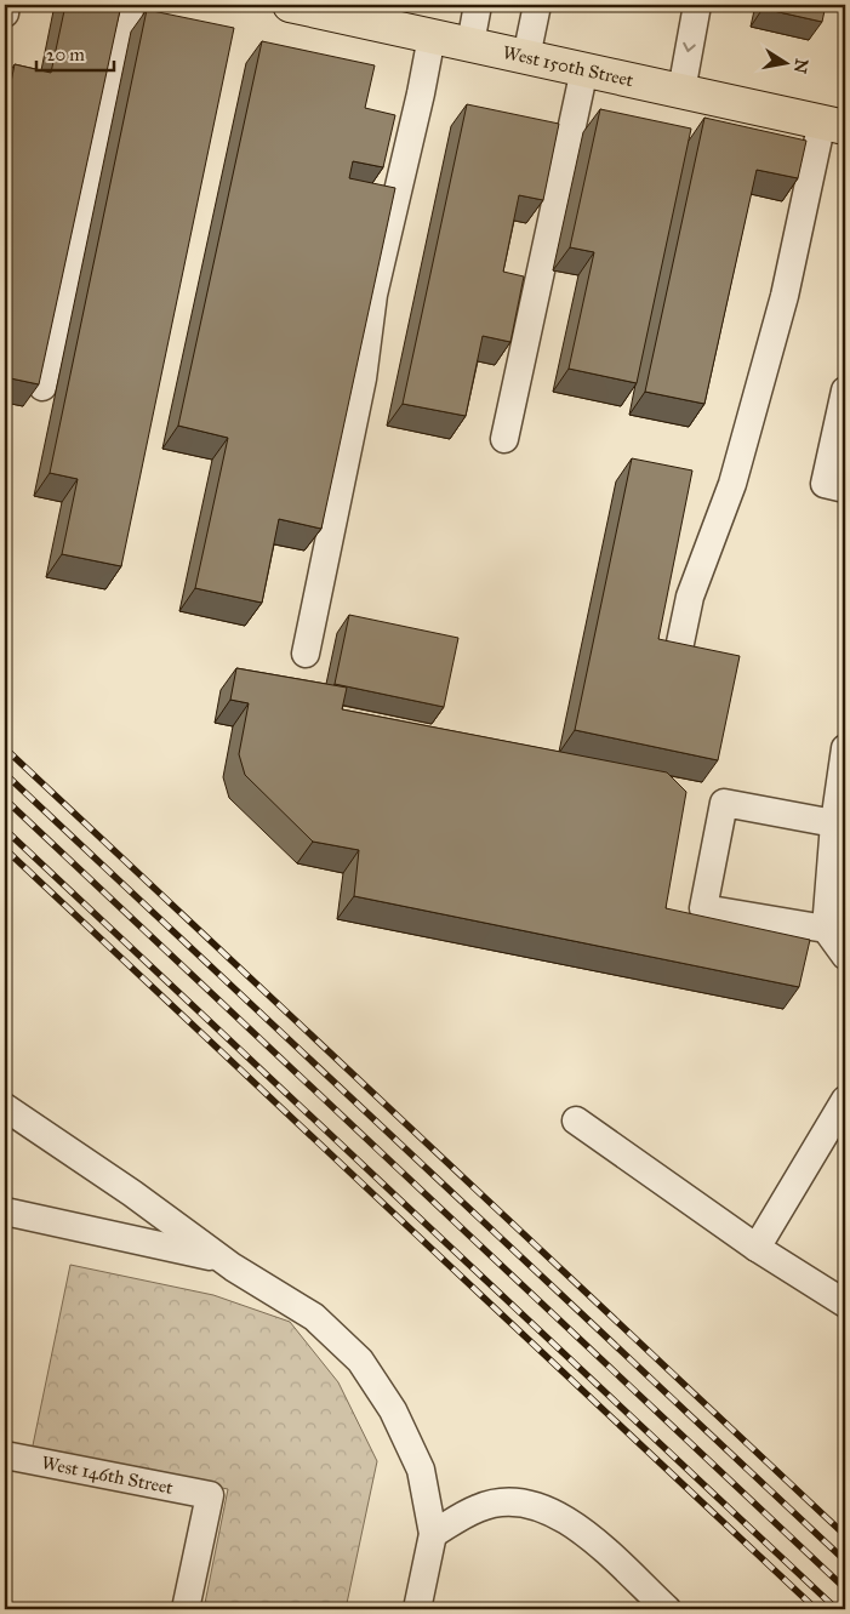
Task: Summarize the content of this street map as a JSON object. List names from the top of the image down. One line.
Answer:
{"streets":{"main road":["West 150th Street"],"street":["West 146th Street"]},"scale_bar":"20 m","north":"right"}
